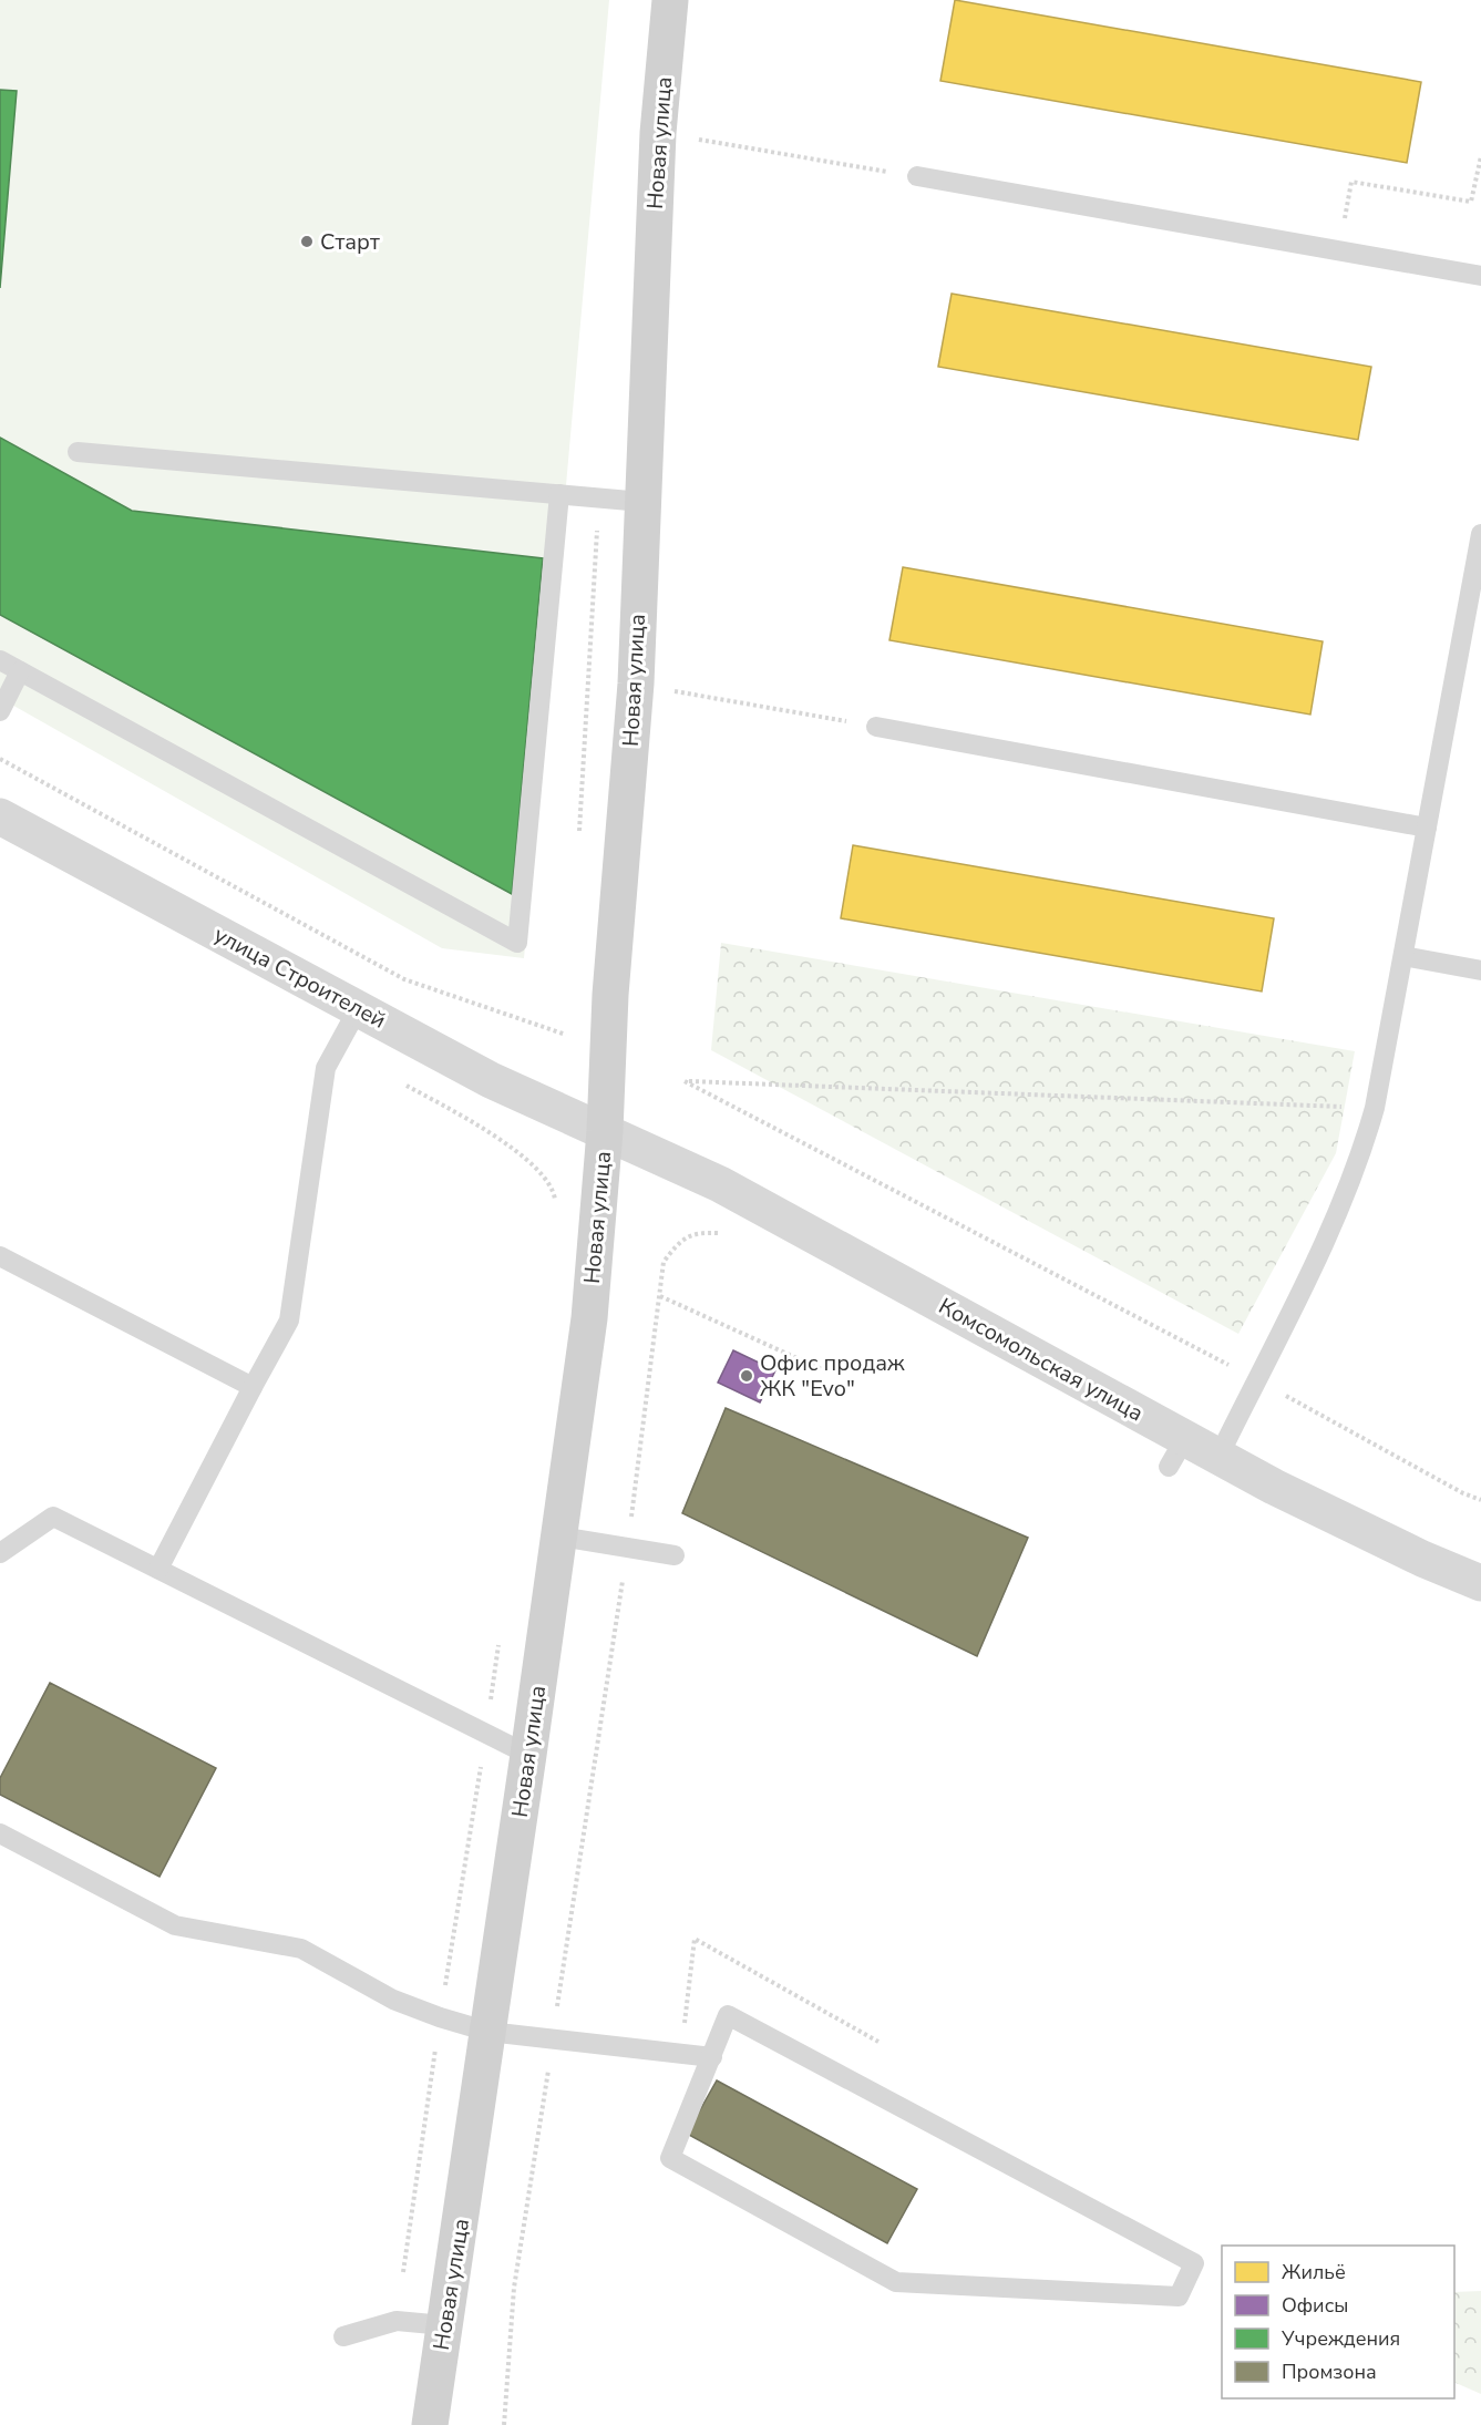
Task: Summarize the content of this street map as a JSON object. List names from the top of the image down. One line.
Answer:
{"streets":{"street":["Новая улица","улица Строителей","Комсомольская улица"]},"crossings":[["Новая улица","улица Строителей"],["Новая улица","Комсомольская улица"],["улица Строителей","Комсомольская улица"]],"places":["Старт","Офис продаж ЖК \"Evo\""],"legend":["Жильё","Офисы","Учреждения","Промзона"]}
